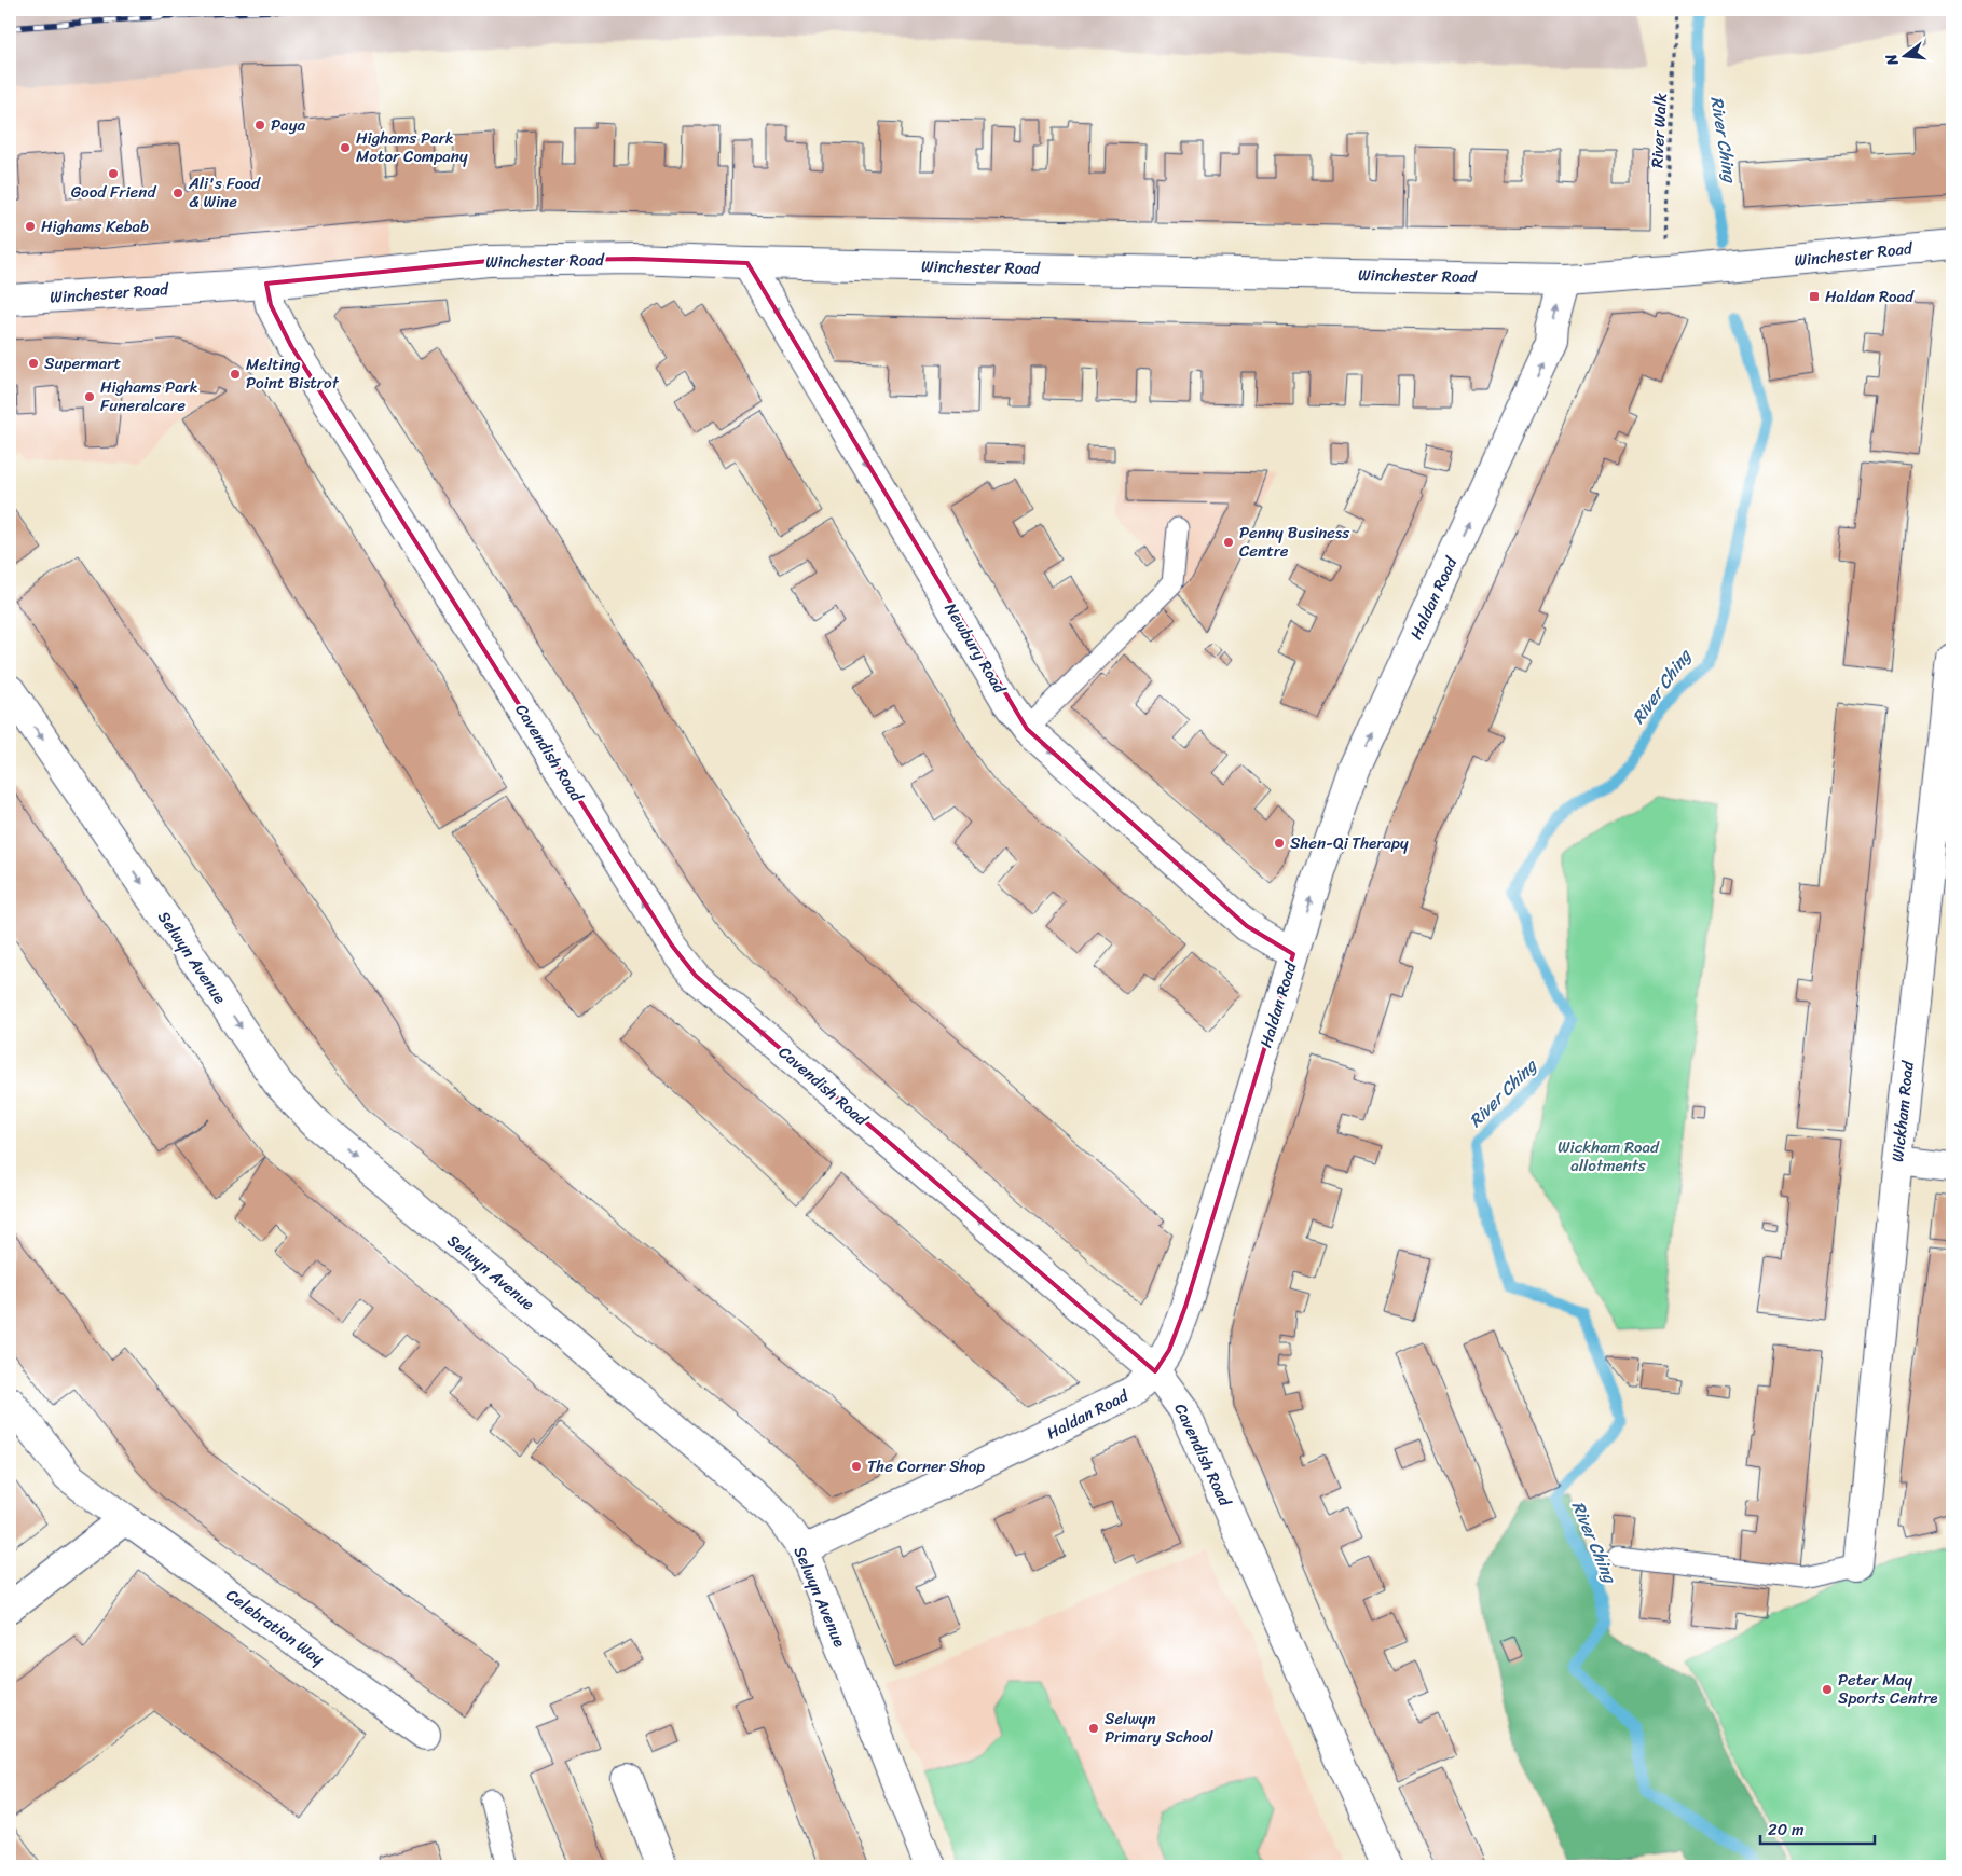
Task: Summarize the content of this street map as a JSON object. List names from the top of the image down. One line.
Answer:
{"streets":{"street":["Winchester Road","Haldan Road","Newbury Road","Cavendish Road","Selwyn Avenue","Wickham Road","Celebration Way"],"path":["River Walk"]},"crossings":[["Winchester Road","Haldan Road"],["Winchester Road","Newbury Road"],["Winchester Road","Cavendish Road"],["Haldan Road","Newbury Road"],["Haldan Road","Cavendish Road"],["Haldan Road","Selwyn Avenue"]],"one_way":["Haldan Road","Newbury Road","Cavendish Road","Selwyn Avenue"],"water":["River Ching"],"parks":["Wickham Road allotments"],"places":{"other":["Paya","Highams Park Motor Company","Good Friend","Ali's Food & Wine","Highams Kebab","Supermart","Melting Point Bistrot","Highams Park Funeralcare","Penny Business Centre","Shen-Qi Therapy","The Corner Shop","Peter May Sports Centre","Selwyn Primary School"],"transit":["Haldan Road"]},"scale_bar":"20 m","north":"left"}
